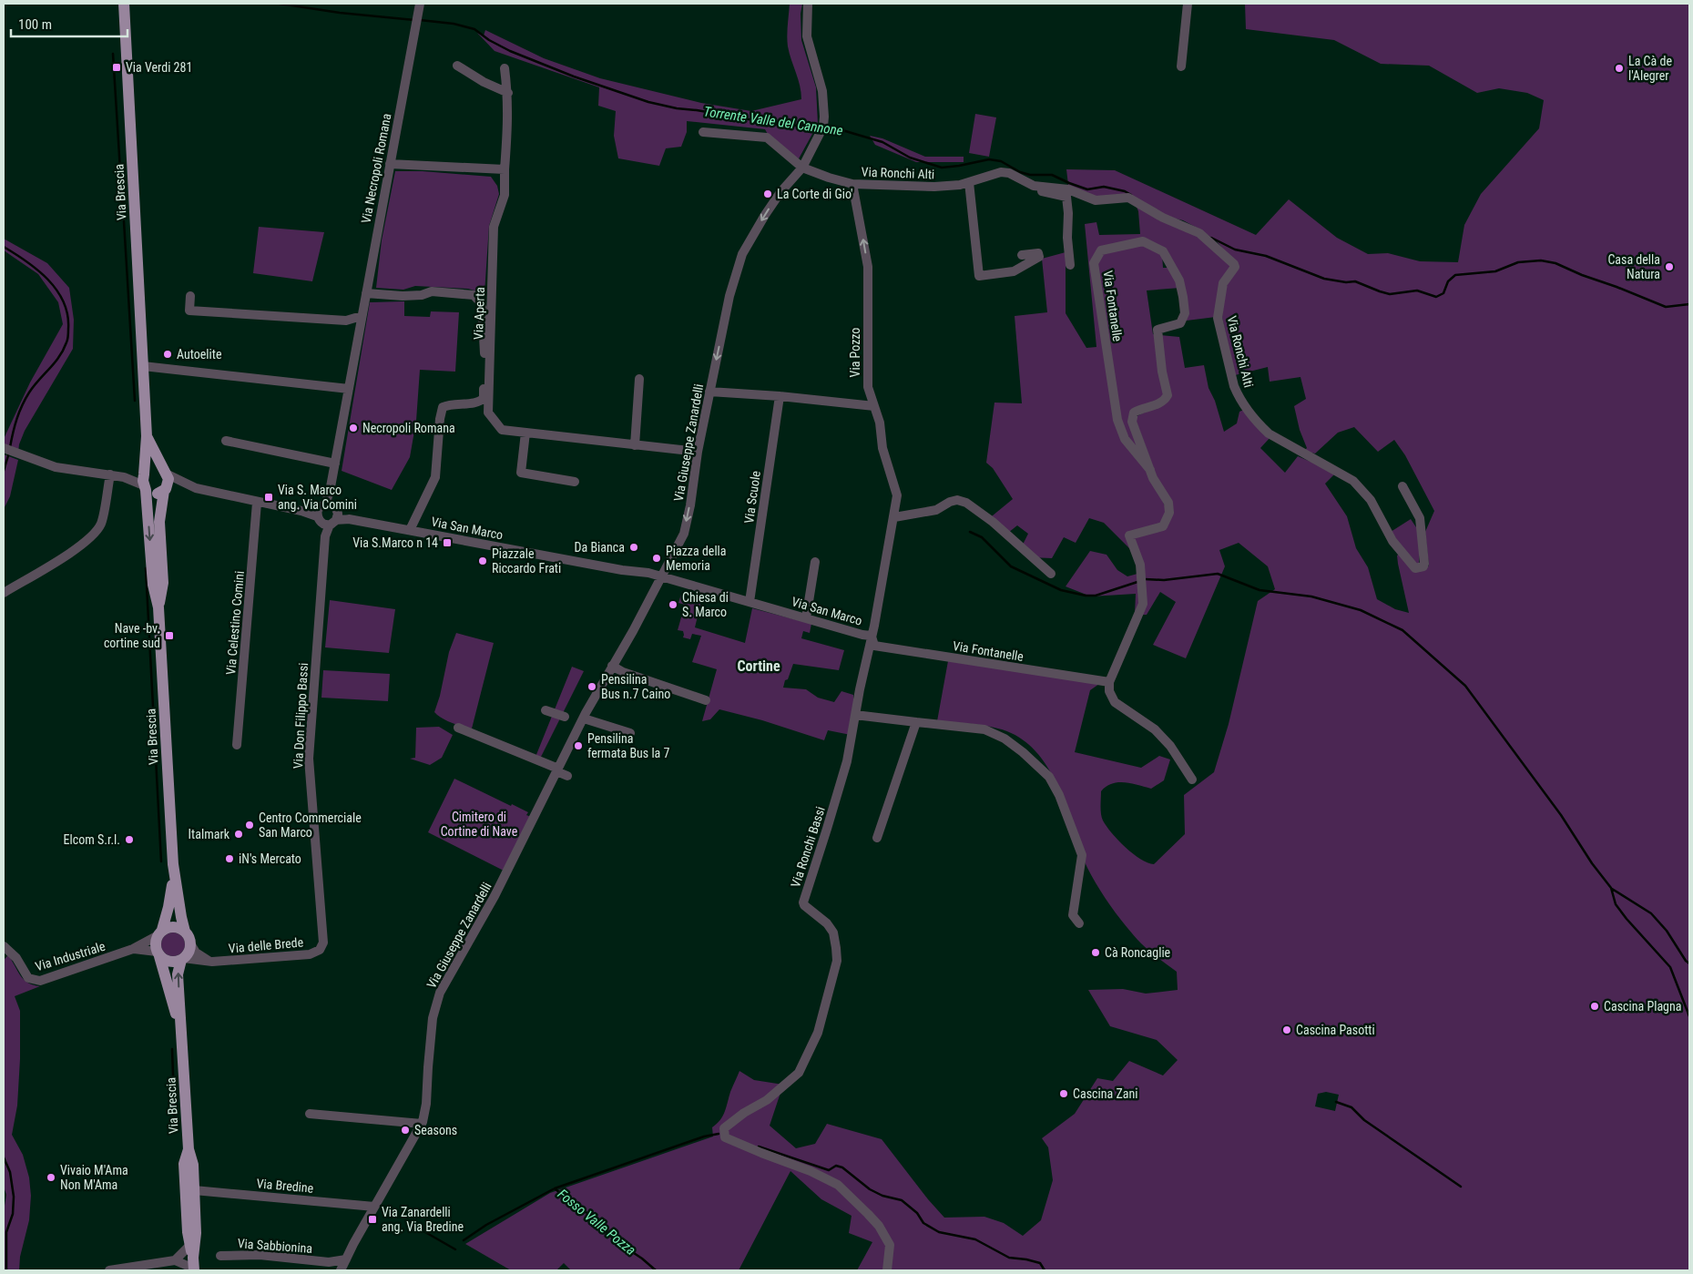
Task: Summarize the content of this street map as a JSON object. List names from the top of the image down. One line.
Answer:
{"streets":{"main road":["Via Brescia"],"street":["Via Necropoli Romana","Via Ronchi Alti","Via Fontanelle","Via Aperta","Via Pozzo","Via Giuseppe Zanardelli","Via Scuole","Via San Marco","Via Celestino Comini","Via Don Filippo Bassi","Via Ronchi Bassi","Via delle Brede","Via Industriale","Via Bredine","Via Sabbionina"]},"crossings":[["Via Necropoli Romana","Via Aperta"],["Via Necropoli Romana","Via San Marco"],["Via Necropoli Romana","Via Don Filippo Bassi"],["Via Ronchi Alti","Via Pozzo"],["Via Ronchi Alti","Via Giuseppe Zanardelli"],["Via Brescia","Via San Marco"],["Via Brescia","Via delle Brede"],["Via Brescia","Via Industriale"],["Via Brescia","Via Bredine"],["Via Fontanelle","Via Pozzo"],["Via Fontanelle","Via San Marco"],["Via Fontanelle","Via Ronchi Bassi"],["Via Aperta","Via Giuseppe Zanardelli"],["Via Aperta","Via San Marco"],["Via Pozzo","Via San Marco"],["Via Pozzo","Via Ronchi Bassi"],["Via Giuseppe Zanardelli","Via San Marco"],["Via Giuseppe Zanardelli","Via Bredine"],["Via Giuseppe Zanardelli","Via Sabbionina"],["Via Scuole","Via San Marco"],["Via San Marco","Via Celestino Comini"],["Via San Marco","Via Don Filippo Bassi"],["Via San Marco","Via Ronchi Bassi"],["Via Don Filippo Bassi","Via delle Brede"],["Via delle Brede","Via Industriale"]],"one_way":["Via Pozzo"],"districts":["Cortine"],"water":["Torrente Valle del Cannone","Fosso Valle Pozza"],"parks":["Cimitero di Cortine di Nave"],"places":{"transit":["Via Verdi 281","Via S. Marco ang. Via Comini","Via S.Marco n 14","Nave -bv. cortine sud","Via Zanardelli ang. Via Bredine"],"other":["La Cà de l'Alegrer","La Corte di Gio'","Casa della Natura","Autoelite","Necropoli Romana","Da Bianca","Piazza della Memoria","Piazzale Riccardo Frati","Chiesa di S. Marco","Pensilina Bus n.7 Caino","Pensilina fermata Bus la 7","Centro Commerciale San Marco","Italmark","Elcom S.r.l.","iN's Mercato","Cà Roncaglie","Cascina Plagna","Cascina Pasotti","Cascina Zani","Seasons","Vivaio M'Ama Non M'Ama"]},"scale_bar":"100 m"}
